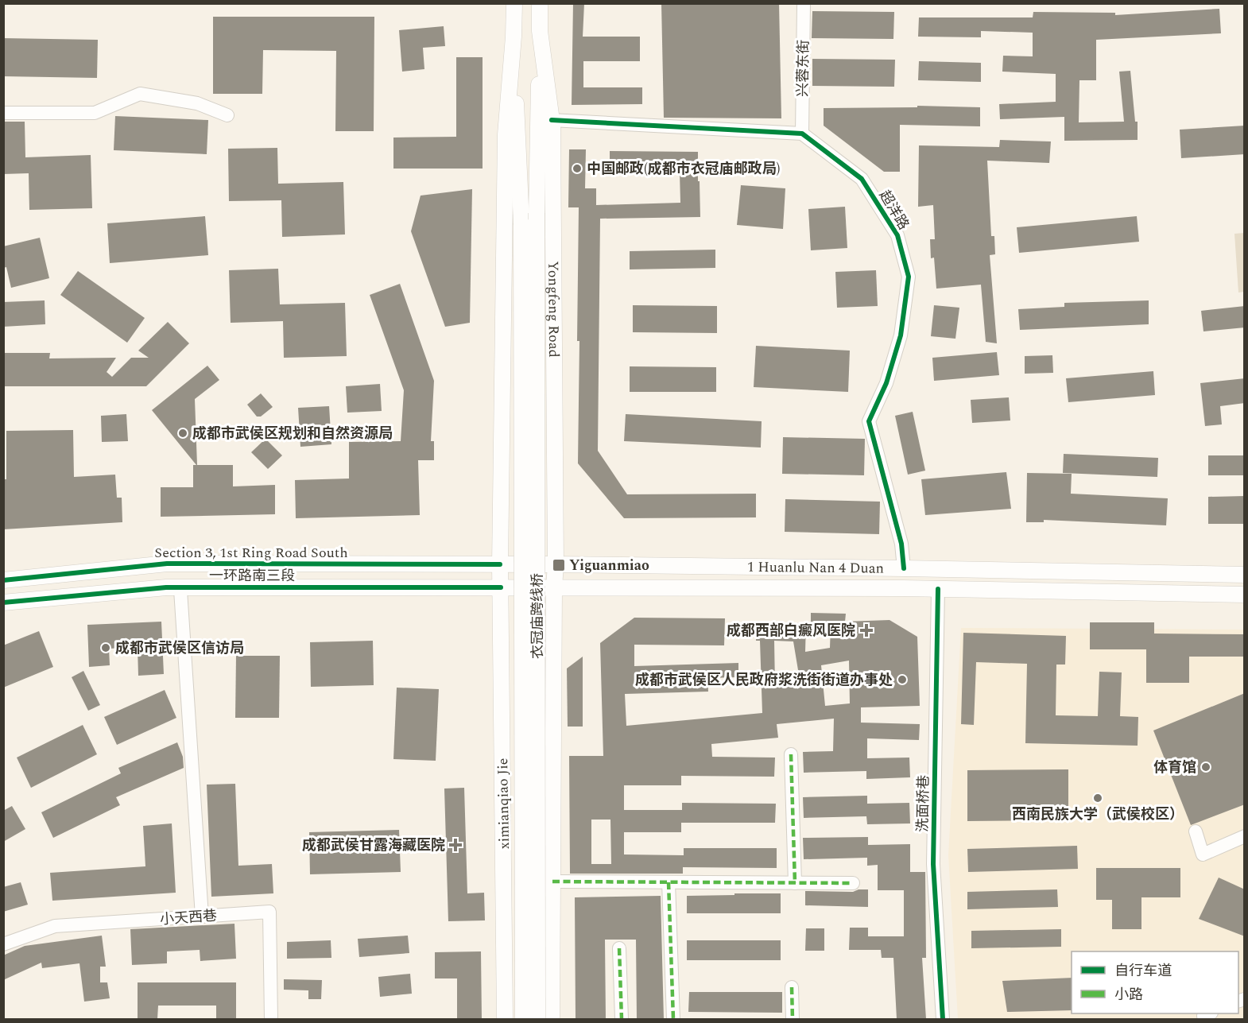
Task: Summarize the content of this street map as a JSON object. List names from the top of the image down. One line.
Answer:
{"streets":{"main road":["Yongfeng Road","Section 3, 1st Ring Road South","1 Huanlu Nan 4 Duan","一环路南三段","衣冠庙跨线桥","ximianqiao Jie"],"street":["兴蓉东街","超洋路","洗面桥巷","小天西巷"]},"crossings":[["兴蓉东街","超洋路"],["超洋路","1 Huanlu Nan 4 Duan"],["Yongfeng Road","1 Huanlu Nan 4 Duan"],["Yongfeng Road","衣冠庙跨线桥"],["Section 3, 1st Ring Road South","1 Huanlu Nan 4 Duan"],["1 Huanlu Nan 4 Duan","一环路南三段"],["1 Huanlu Nan 4 Duan","ximianqiao Jie"],["1 Huanlu Nan 4 Duan","洗面桥巷"],["一环路南三段","ximianqiao Jie"]],"places":{"other":["中国邮政(成都市衣冠庙邮政局)","成都市武侯区规划和自然资源局","成都市武侯区信访局","成都市武侯区人民政府浆洗街街道办事处","体育馆","西南民族大学（武侯校区）"],"transit":["Yiguanmiao"],"health":["成都西部白癜风医院","成都武侯甘露海藏医院"]},"legend":["自行车道","小路"]}
